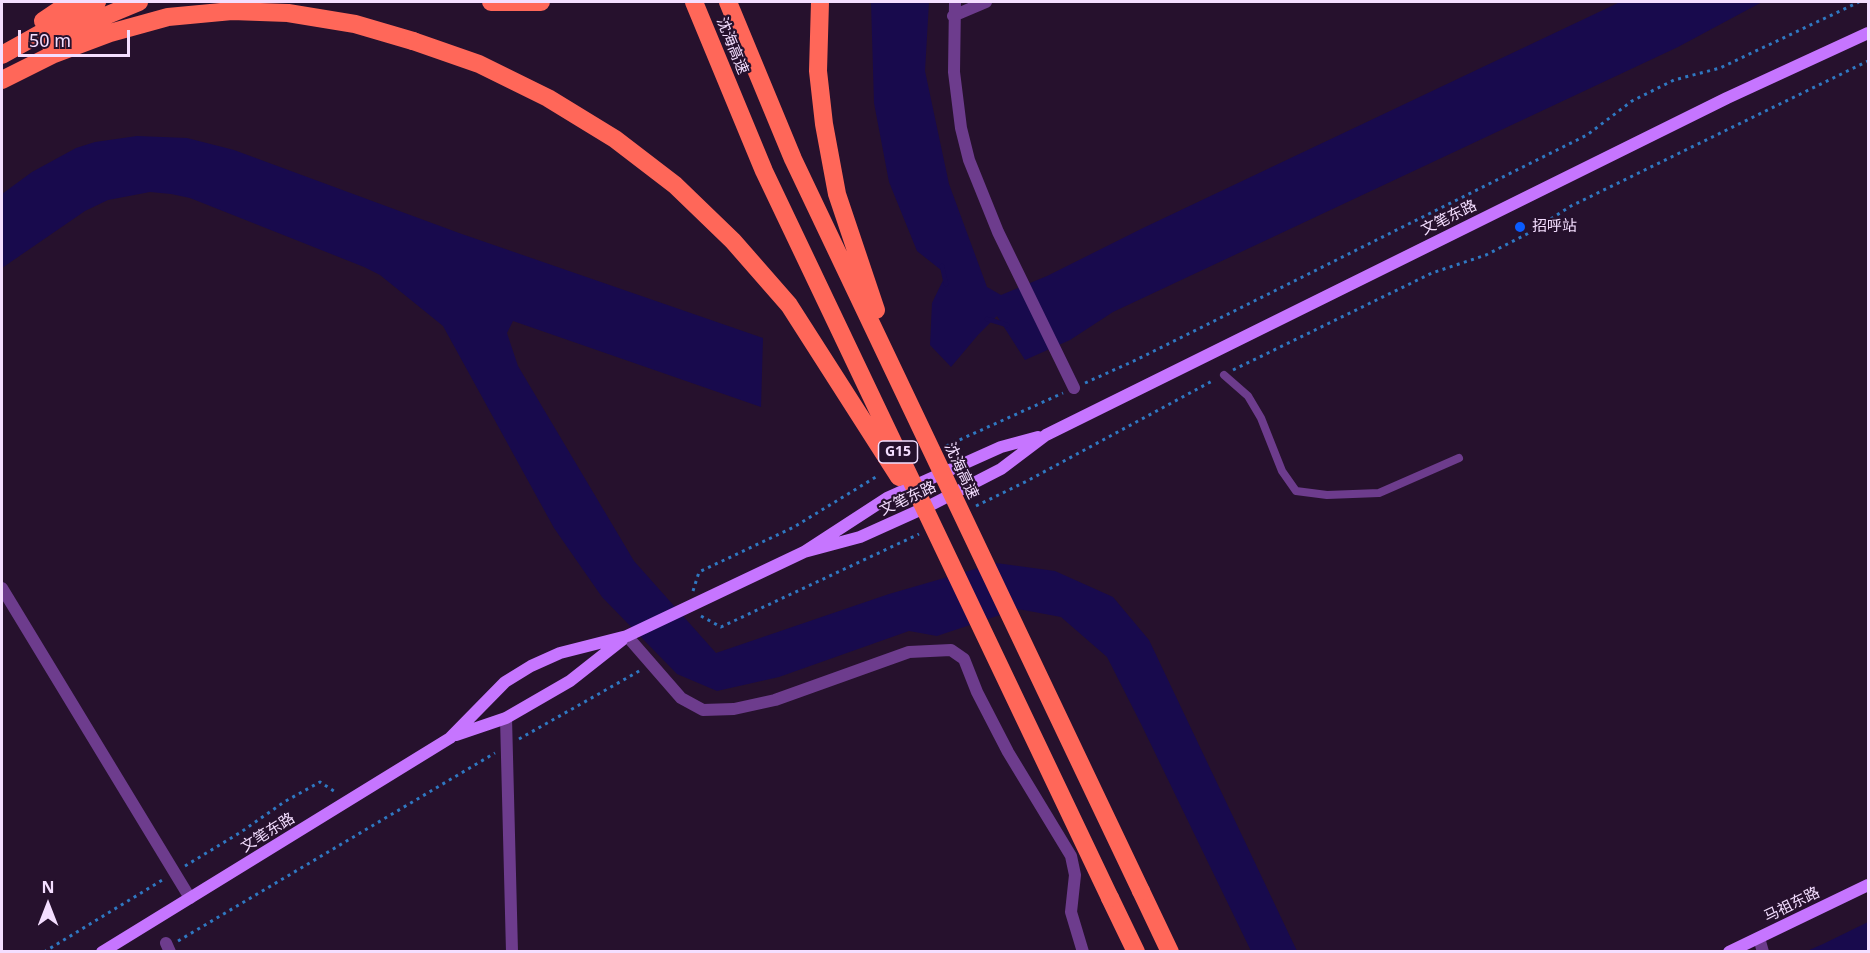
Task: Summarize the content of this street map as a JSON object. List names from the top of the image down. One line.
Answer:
{"streets":{"highway":["沈海高速","G15"],"main road":["文笔东路","马祖东路"]},"places":["招呼站"],"scale_bar":"50 m","north":"top"}
